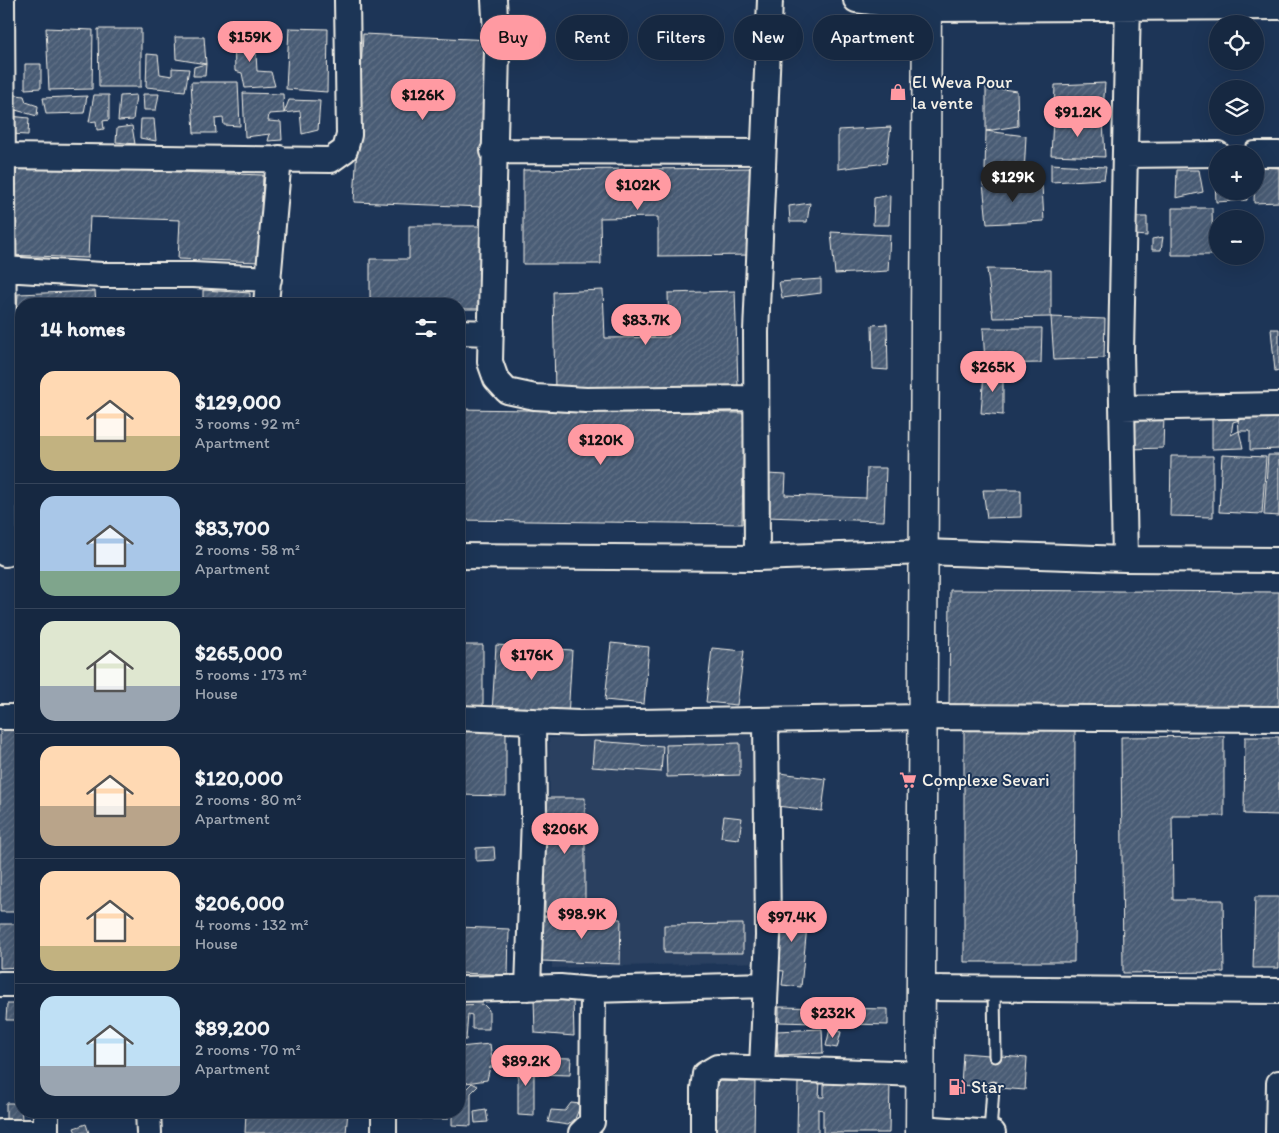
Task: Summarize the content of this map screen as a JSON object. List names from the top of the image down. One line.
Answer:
{"places":{"shop":["El Weva Pour la vente"],"supermarket":["Complexe Sevari"],"fuel station":["Star"]},"page":{"map_buttons":["+","−"],"chip":["Buy","Rent","Filters","New","Apartment"],"price":["$159K","$126K","$91.2K","$129K","$102K","$83.7K","$265K","$120K","$176K","$206K","$98.9K","$97.4K","$232K","$89.2K"],"heading":"14 homes","list":[{"name":"$129,000","note":"3 rooms · 92 m² · Apartment"},{"name":"$83,700","note":"2 rooms · 58 m² · Apartment"},{"name":"$265,000","note":"5 rooms · 173 m² · House"},{"name":"$120,000","note":"2 rooms · 80 m² · Apartment"},{"name":"$206,000","note":"4 rooms · 132 m² · House"},{"name":"$89,200","note":"2 rooms · 70 m² · Apartment"}]}}
